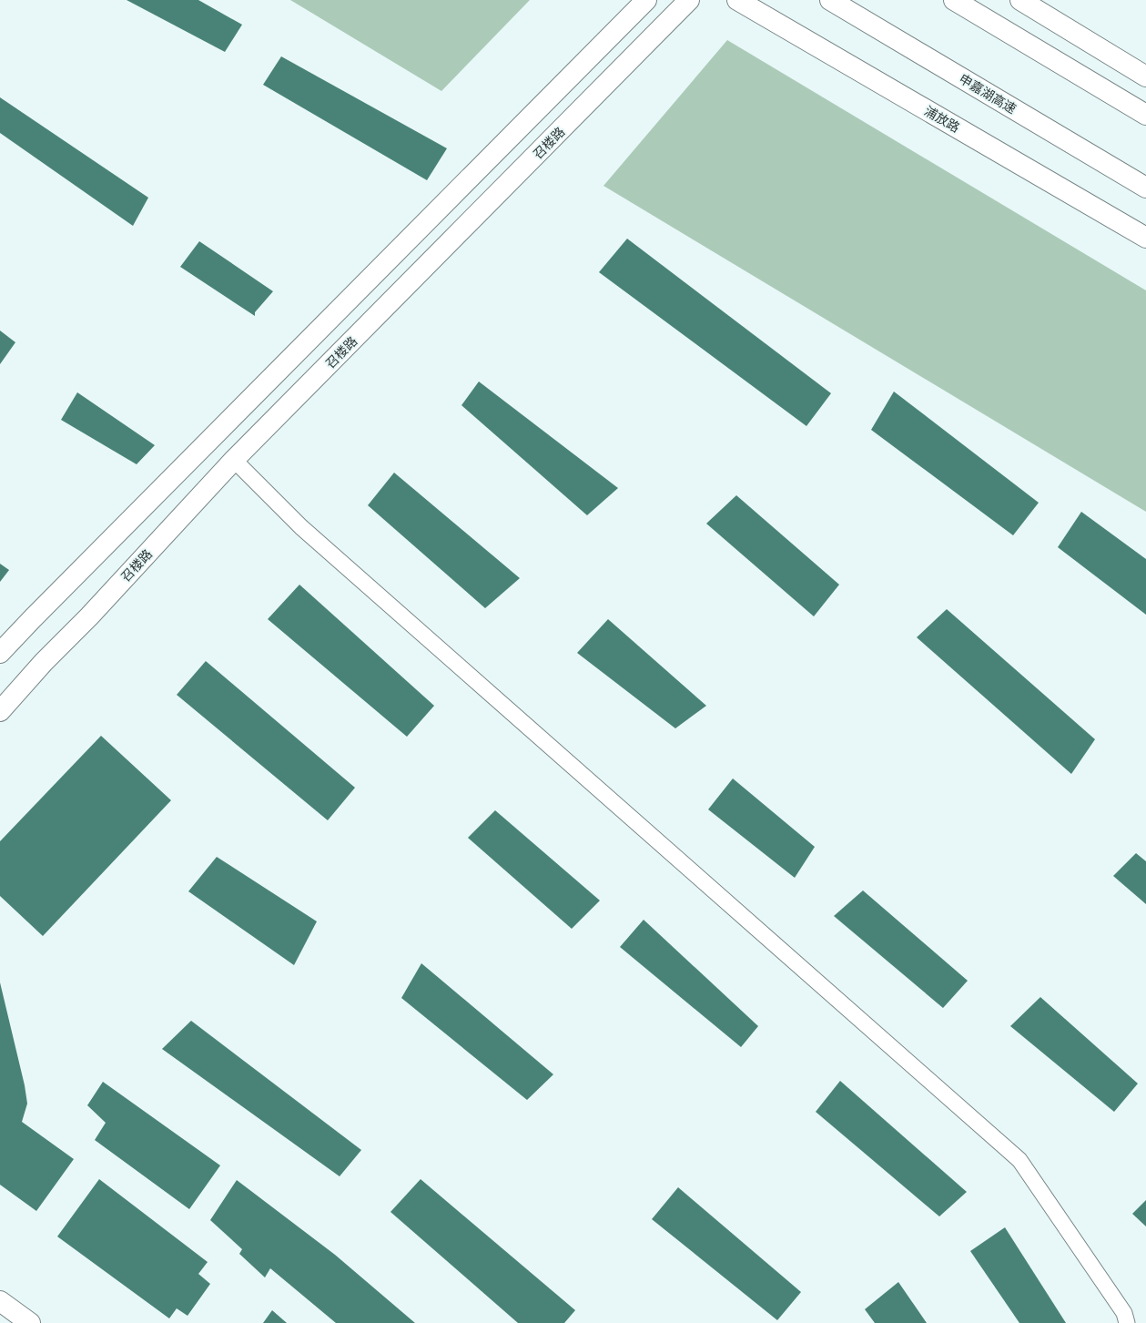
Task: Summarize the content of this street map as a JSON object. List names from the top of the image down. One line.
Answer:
{"streets":{"main road":["申嘉湖高速","浦放路","召楼路"]}}
